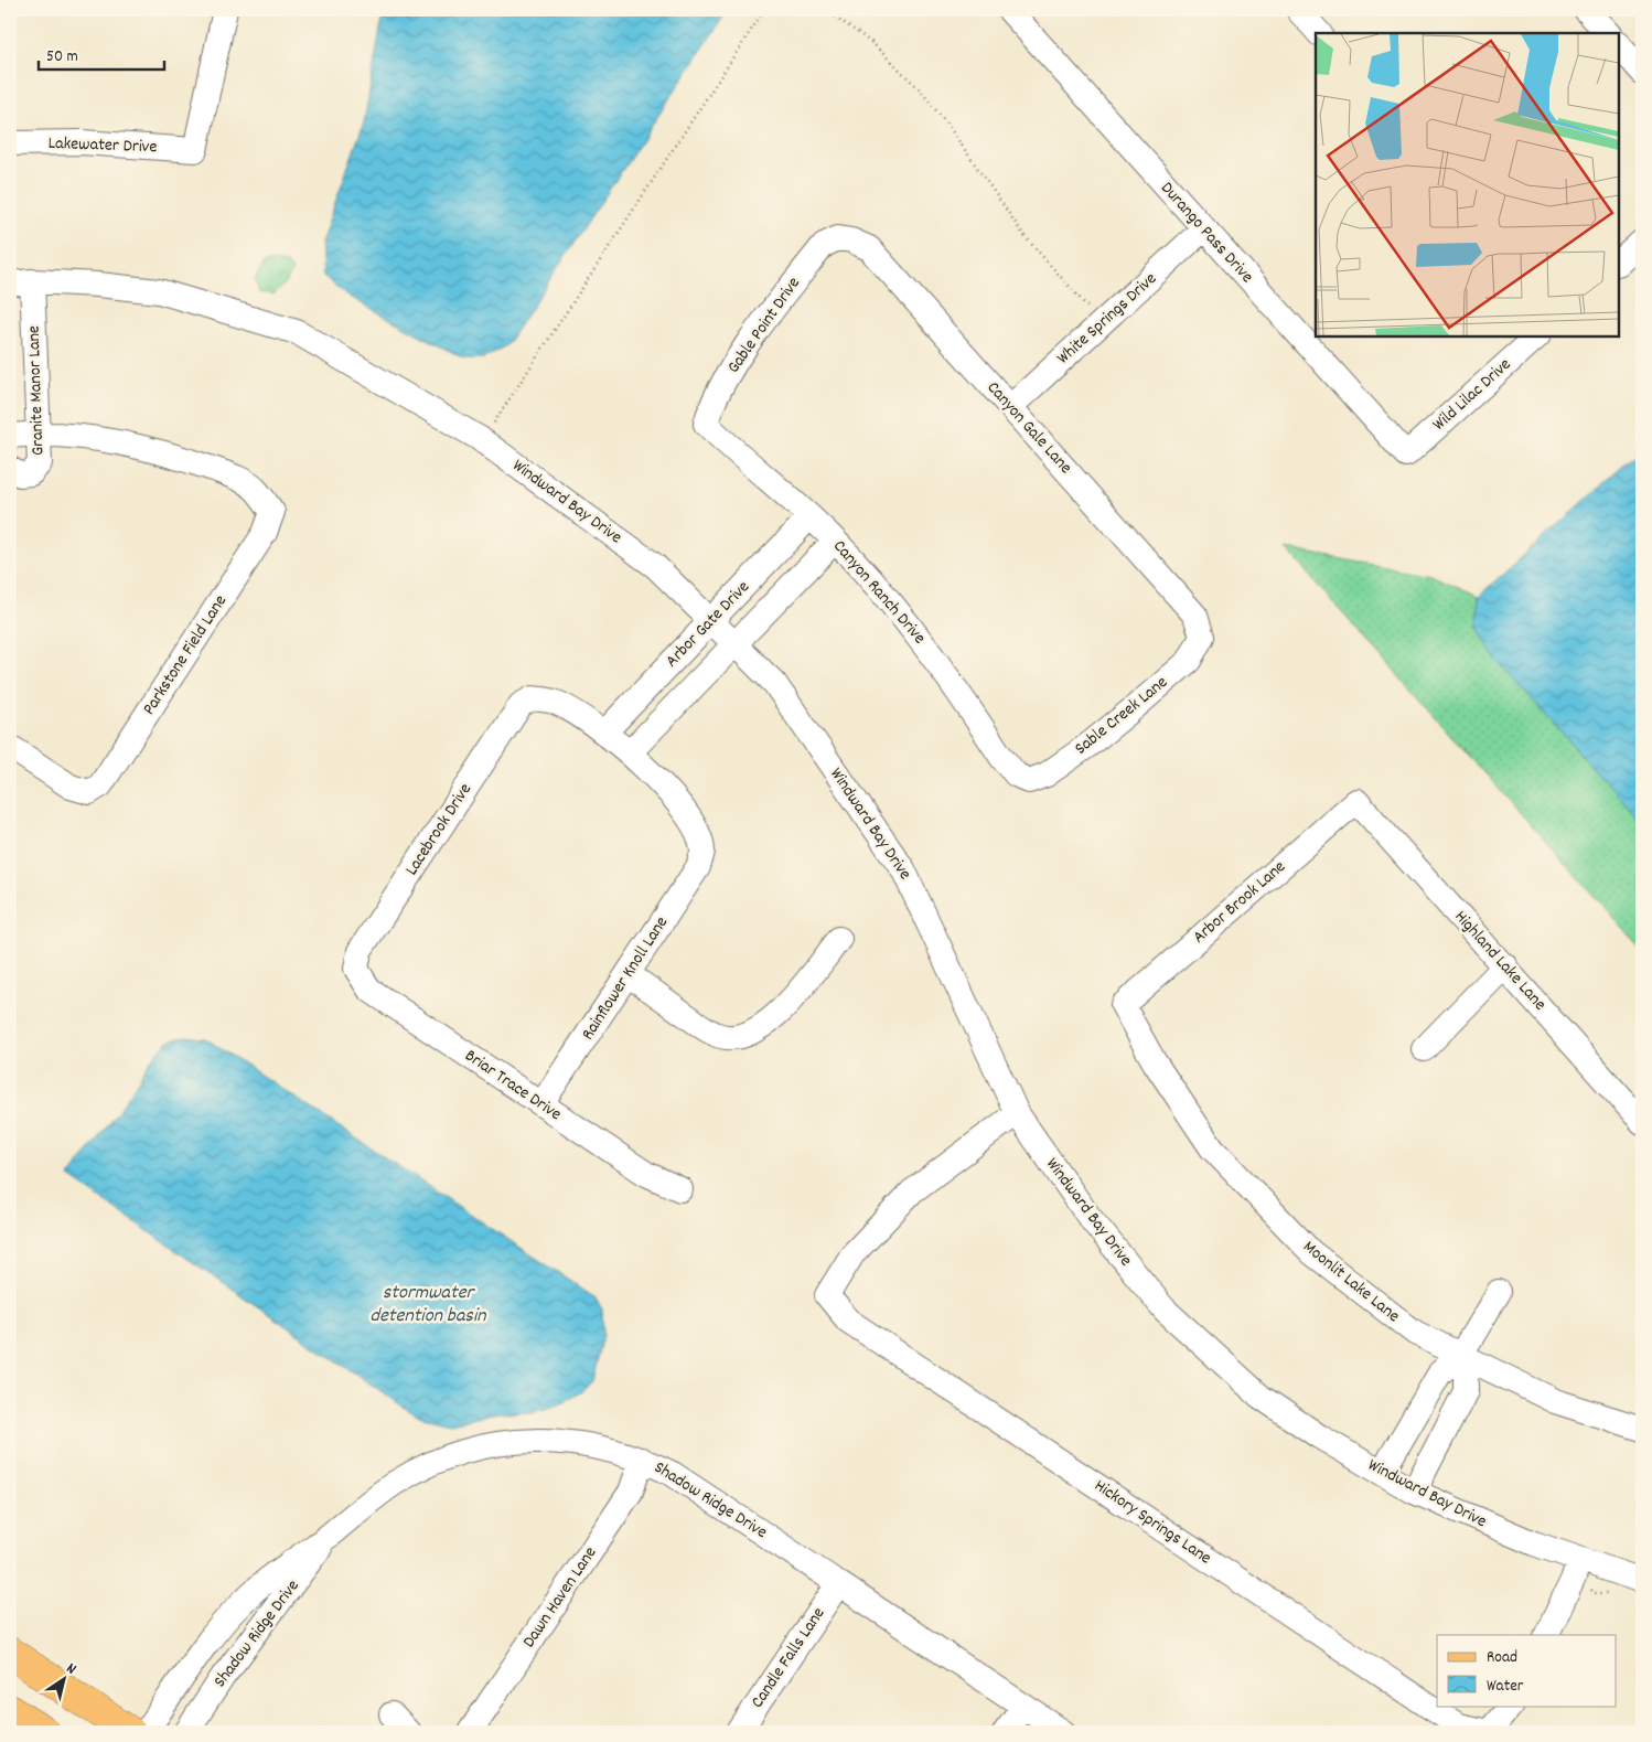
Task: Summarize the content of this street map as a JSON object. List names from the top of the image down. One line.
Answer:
{"streets":{"street":["Lakewater Drive","Durango Pass Drive","White Springs Drive","Gable Point Drive","Granite Manor Lane","Wild Lilac Drive","Canyon Gale Lane","Windward Bay Drive","Canyon Ranch Drive","Arbor Gate Drive","Parkstone Field Lane","Sable Creek Lane","Lacebrook Drive","Arbor Brook Lane","Highland Lake Lane","Rainflower Knoll Lane","Briar Trace Drive","Moonlit Lake Lane","Shadow Ridge Drive","Hickory Springs Lane","Dawn Haven Lane","Candle Falls Lane"]},"crossings":[["Durango Pass Drive","White Springs Drive"],["Durango Pass Drive","Wild Lilac Drive"],["White Springs Drive","Canyon Gale Lane"],["Gable Point Drive","Canyon Gale Lane"],["Gable Point Drive","Canyon Ranch Drive"],["Granite Manor Lane","Windward Bay Drive"],["Granite Manor Lane","Parkstone Field Lane"],["Canyon Gale Lane","Sable Creek Lane"],["Windward Bay Drive","Arbor Gate Drive"],["Windward Bay Drive","Hickory Springs Lane"],["Canyon Ranch Drive","Arbor Gate Drive"],["Canyon Ranch Drive","Sable Creek Lane"],["Arbor Gate Drive","Lacebrook Drive"],["Arbor Gate Drive","Rainflower Knoll Lane"],["Lacebrook Drive","Briar Trace Drive"],["Arbor Brook Lane","Highland Lake Lane"],["Arbor Brook Lane","Moonlit Lake Lane"],["Rainflower Knoll Lane","Briar Trace Drive"],["Shadow Ridge Drive","Dawn Haven Lane"],["Shadow Ridge Drive","Candle Falls Lane"]],"water":["stormwater detention basin"],"legend":["Road","Water"],"scale_bar":"50 m","north":"top right"}
